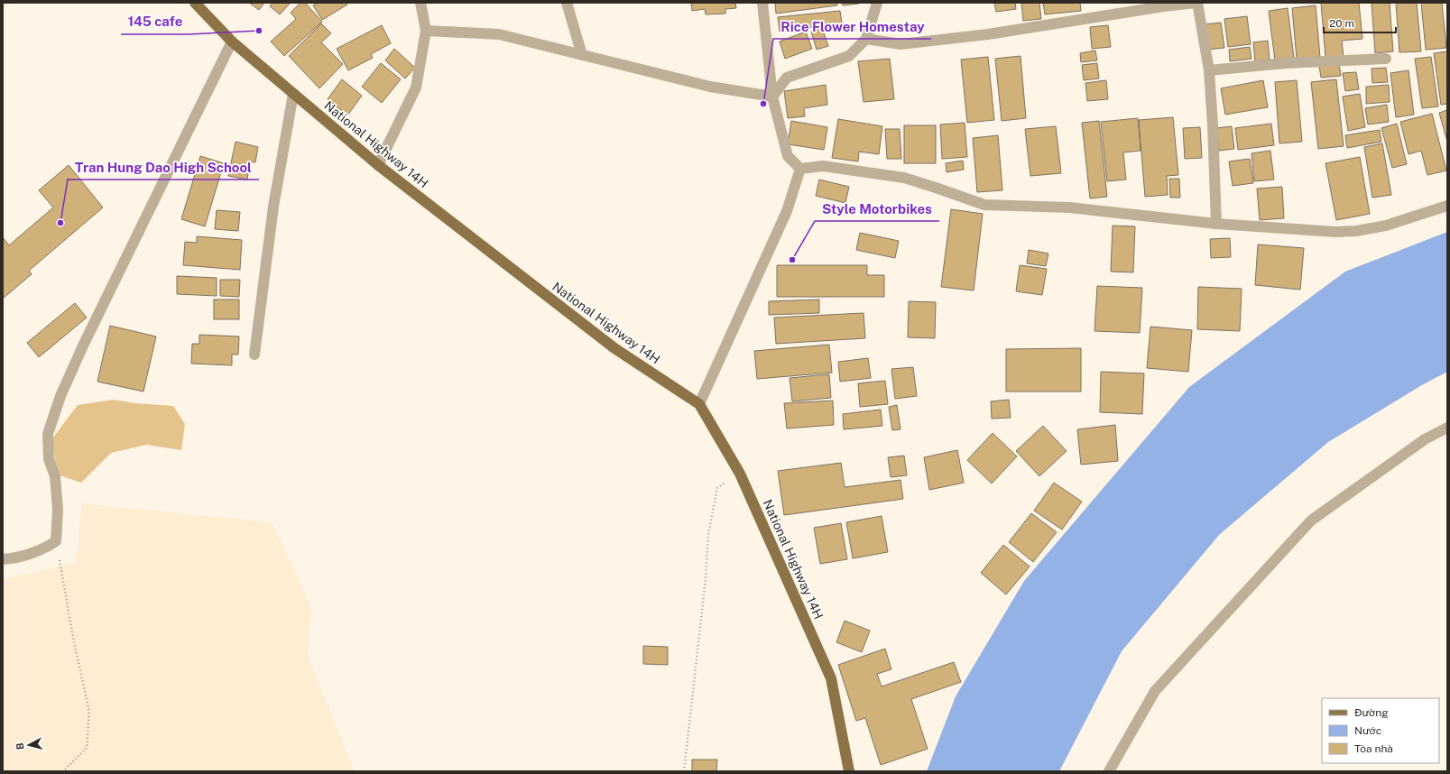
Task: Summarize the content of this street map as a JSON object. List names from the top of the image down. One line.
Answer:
{"streets":{"main road":["National Highway 14H"]},"places":["145 cafe","Rice Flower Homestay","Tran Hung Dao High School","Style Motorbikes"],"legend":["Đường","Nước","Tòa nhà"],"scale_bar":"20 m","north":"left"}
